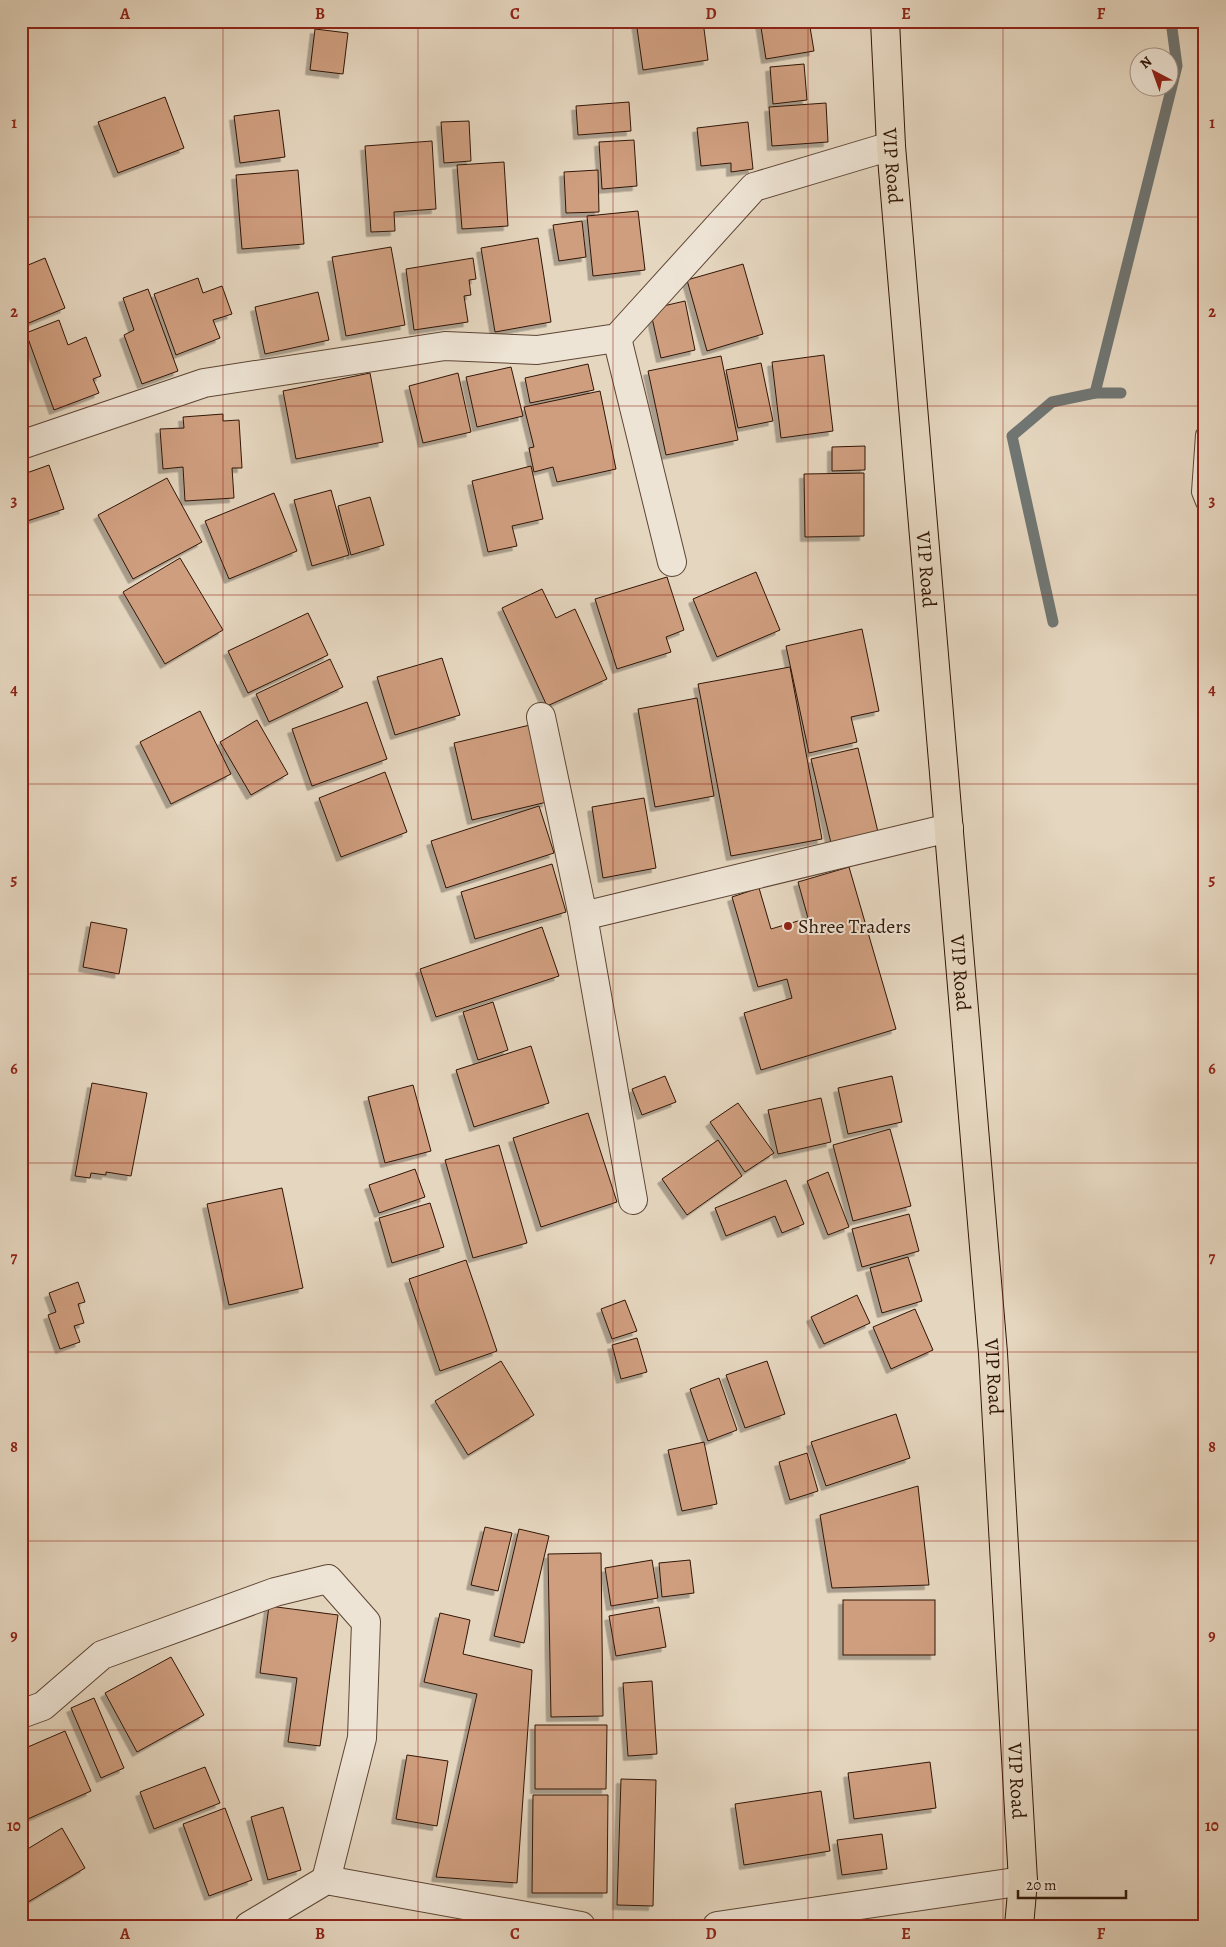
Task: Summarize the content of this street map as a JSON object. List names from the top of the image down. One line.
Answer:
{"streets":{"highway":["VIP Road"]},"places":["Shree Traders"],"scale_bar":"20 m","north":"top left","grid":{"columns":["A","B","C","D","E","F"],"rows":["1","2","3","4","5","6","7","8","9","10"]}}
